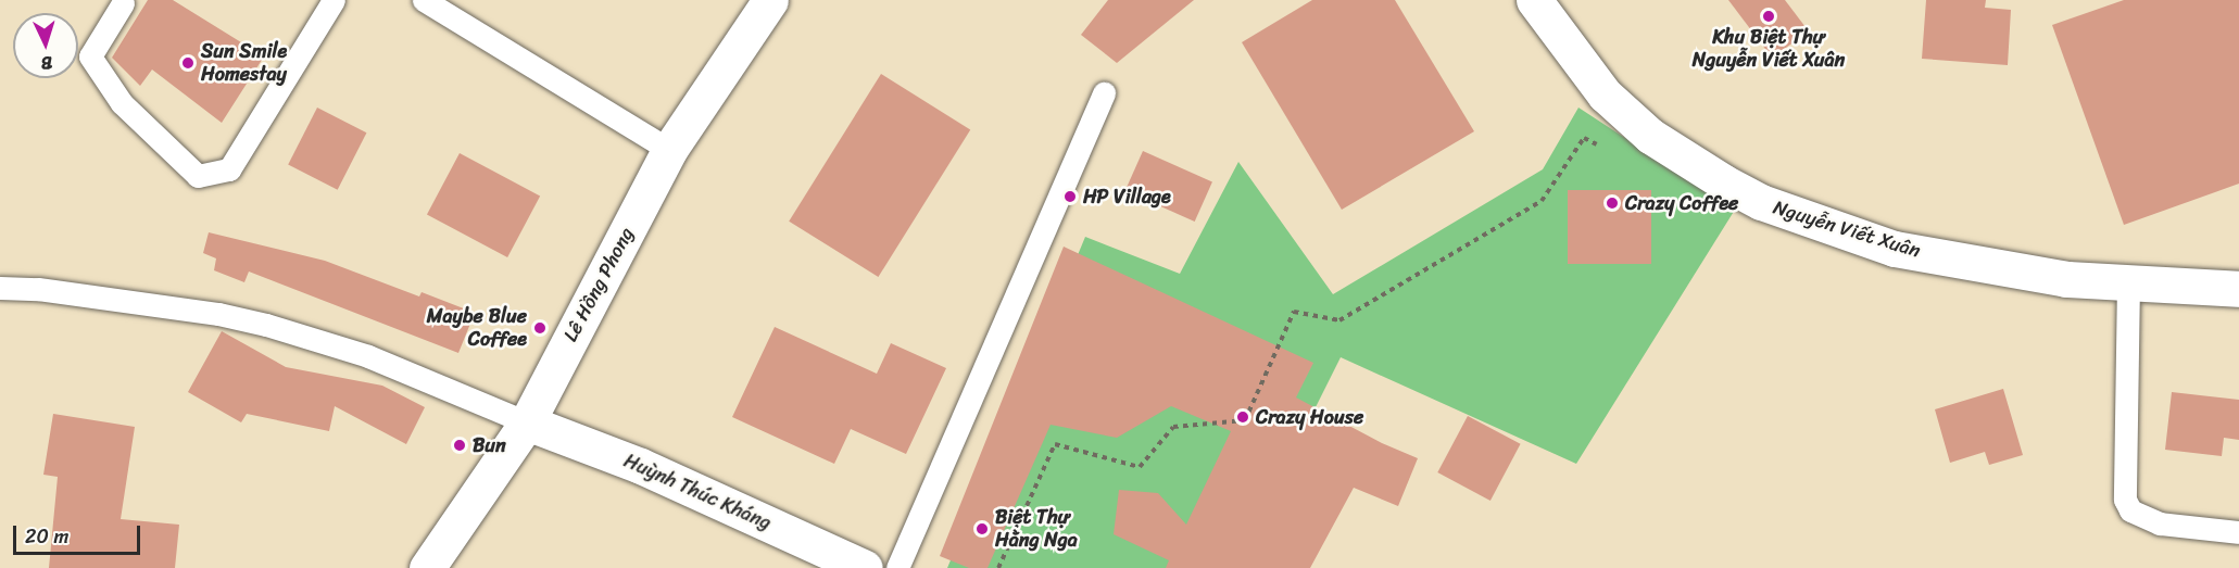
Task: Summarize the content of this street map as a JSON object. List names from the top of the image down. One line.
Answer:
{"streets":{"street":["Nguyễn Viết Xuân","Lê Hồng Phong","Huỳnh Thúc Kháng"]},"crossings":[["Lê Hồng Phong","Huỳnh Thúc Kháng"]],"places":["Khu Biệt Thự Nguyễn Viết Xuân","Sun Smile Homestay","HP Village","Crazy Coffee","Maybe Blue Coffee","Crazy House","Bun","Biệt Thự Hằng Nga"],"scale_bar":"20 m","north":"bottom"}
